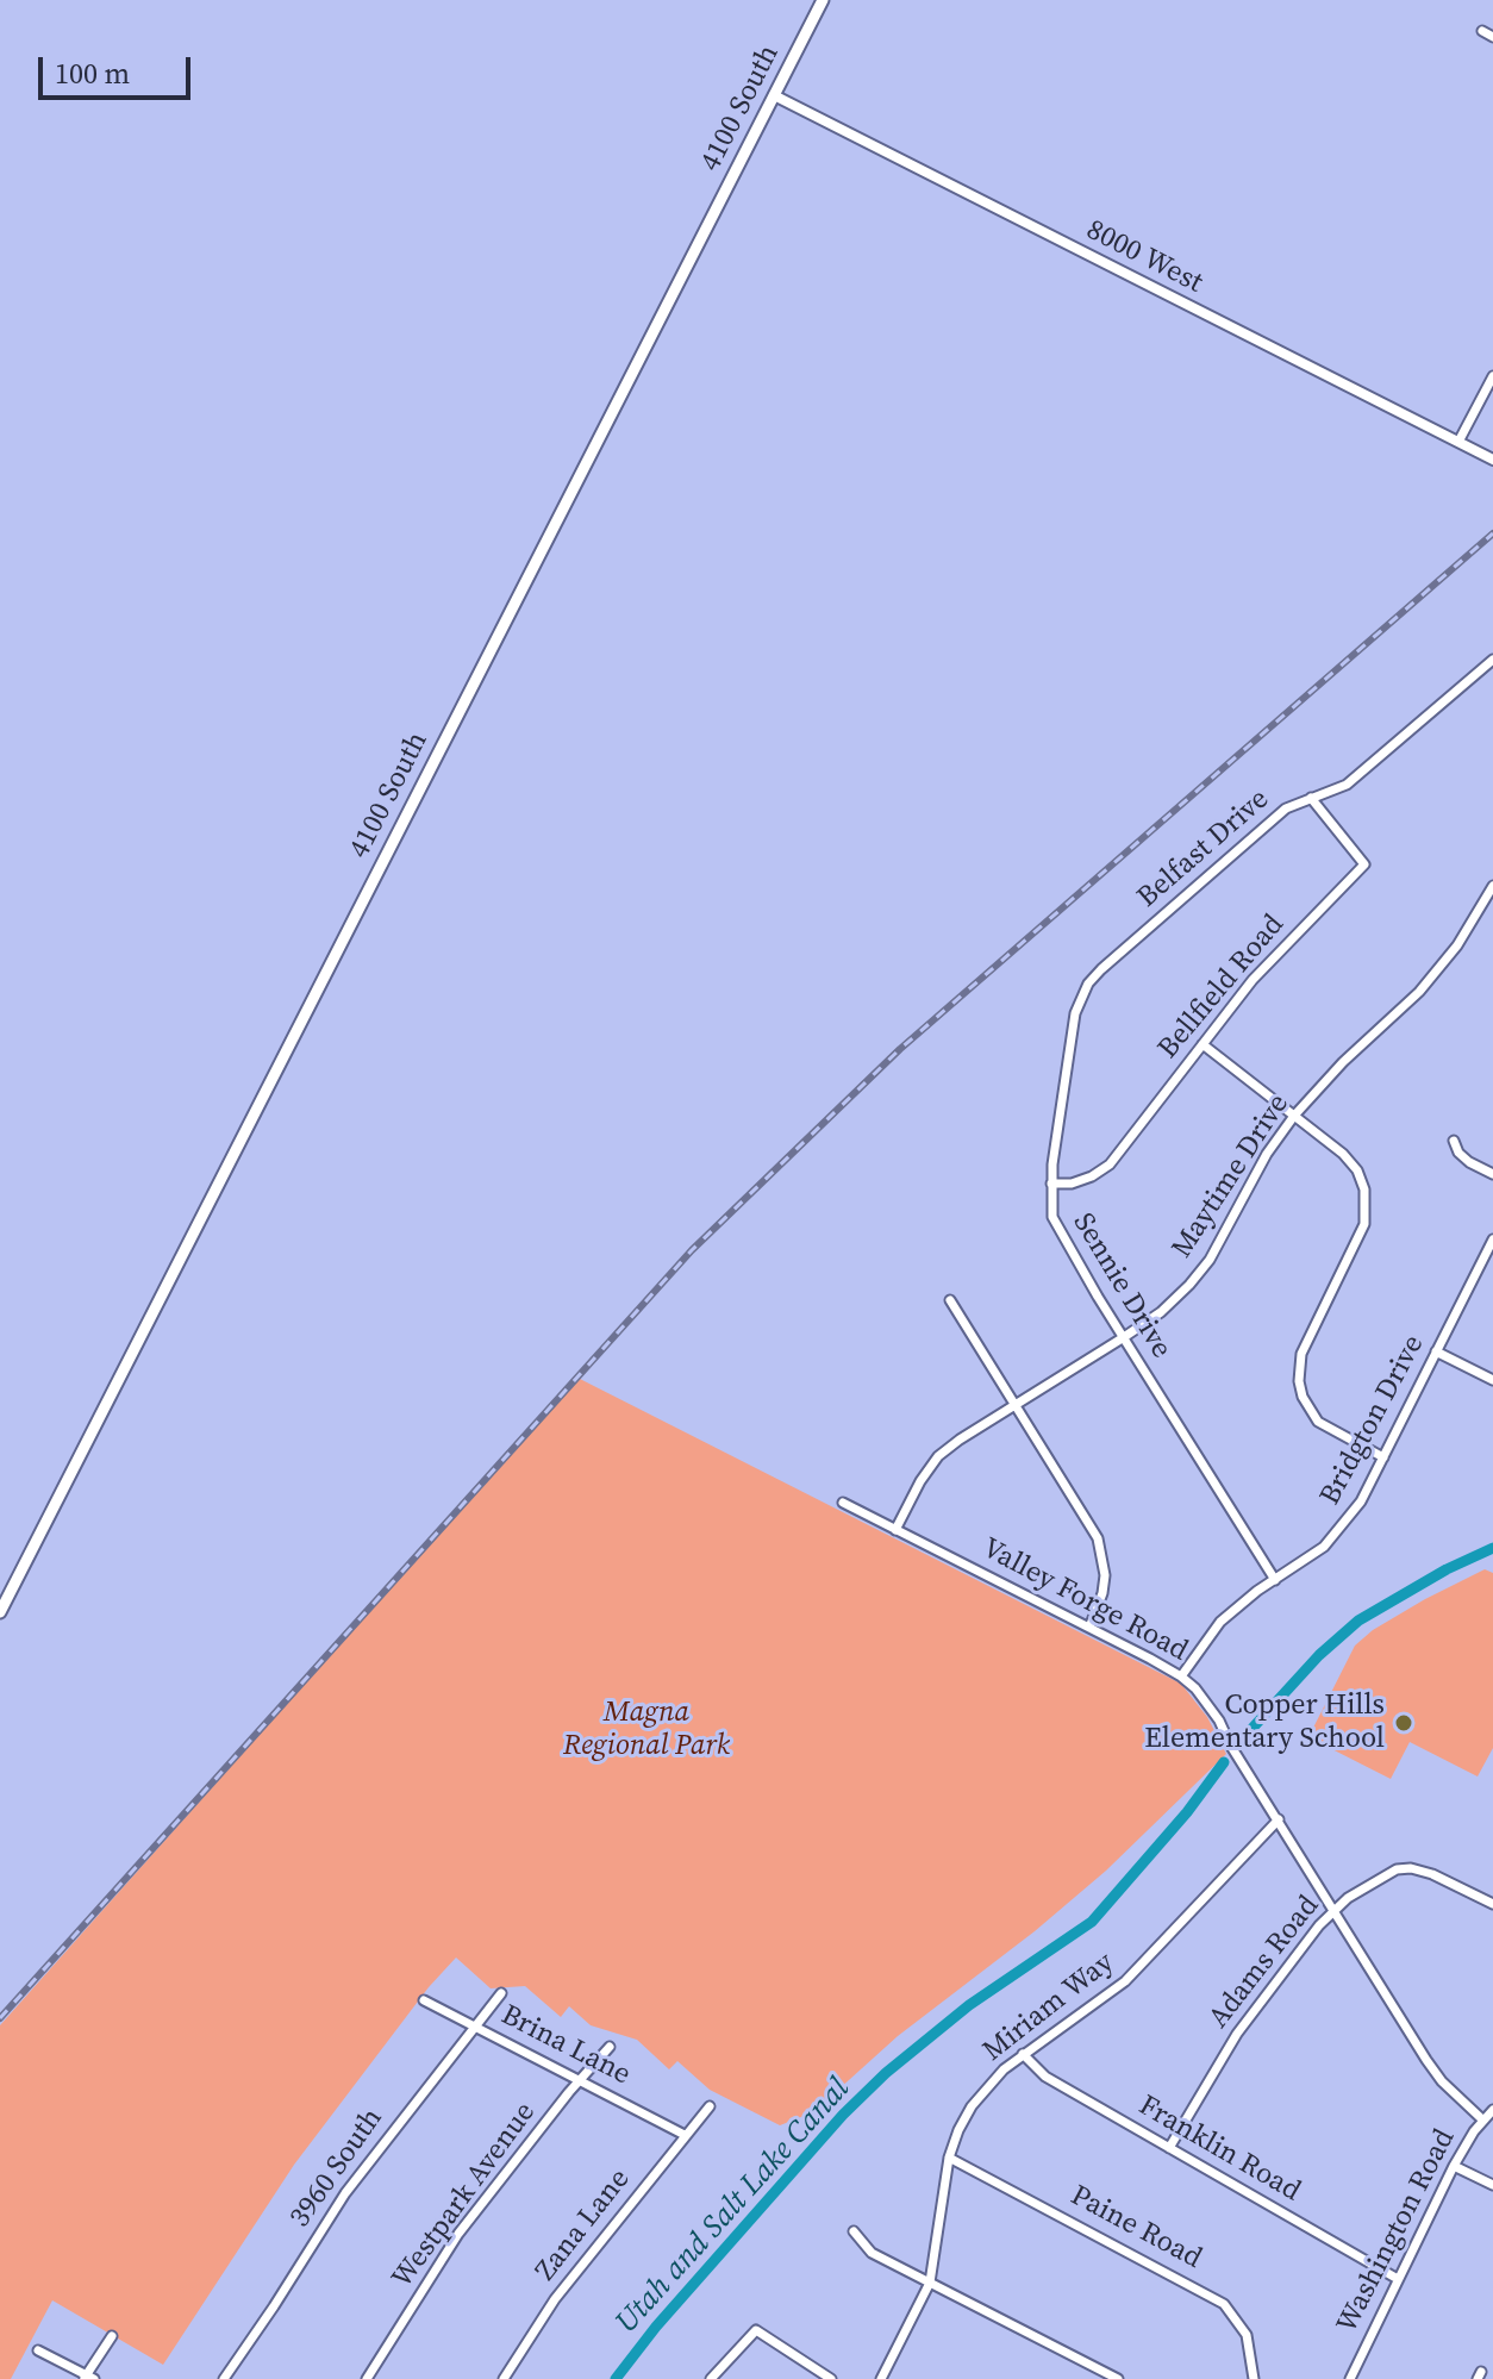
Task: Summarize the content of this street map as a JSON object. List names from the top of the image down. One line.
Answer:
{"streets":{"main road":["4100 South"],"street":["8000 West","Belfast Drive","Bellfield Road","Maytime Drive","Sennie Drive","Bridgton Drive","Valley Forge Road","Adams Road","Miriam Way","Brina Lane","Franklin Road","3960 South","Westpark Avenue","Zana Lane","Paine Road","Washington Road"]},"crossings":[["4100 South","8000 West"],["Belfast Drive","Bellfield Road"],["Belfast Drive","Sennie Drive"],["Bellfield Road","Sennie Drive"],["Maytime Drive","Sennie Drive"],["Maytime Drive","Valley Forge Road"],["Sennie Drive","Bridgton Drive"],["Bridgton Drive","Valley Forge Road"],["Valley Forge Road","Adams Road"],["Valley Forge Road","Miriam Way"],["Valley Forge Road","Washington Road"],["Adams Road","Franklin Road"],["Miriam Way","Franklin Road"],["Miriam Way","Paine Road"],["Brina Lane","3960 South"],["Brina Lane","Westpark Avenue"],["Brina Lane","Zana Lane"],["Franklin Road","Washington Road"]],"water":["Utah and Salt Lake Canal"],"parks":["Magna Regional Park"],"places":["Copper Hills Elementary School"],"scale_bar":"100 m"}
